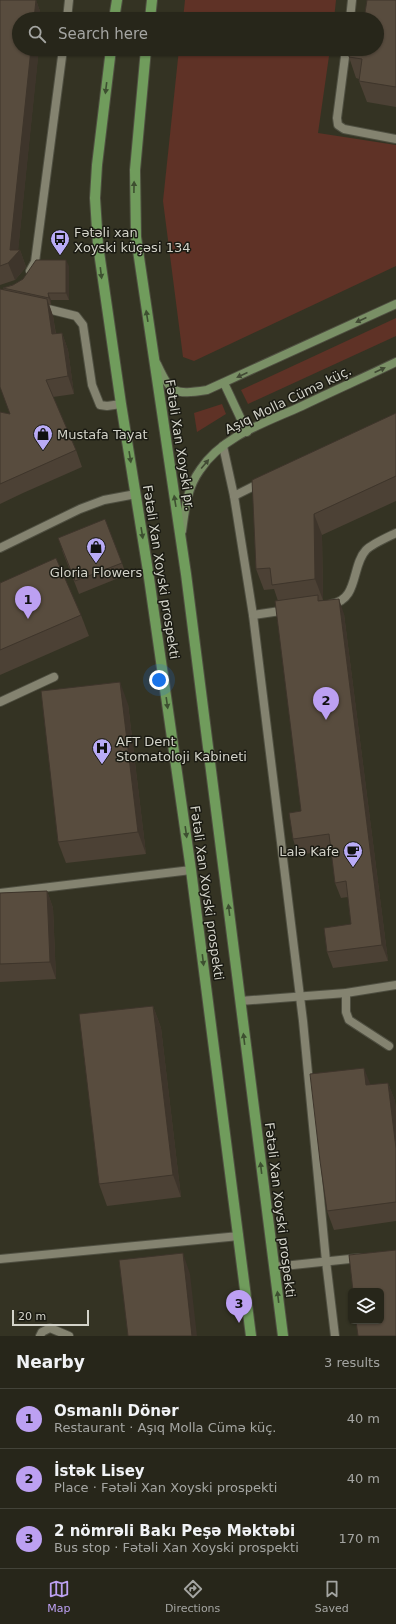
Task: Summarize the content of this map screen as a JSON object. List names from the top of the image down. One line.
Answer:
{"streets":{"main road":["Aşıq Molla Cümə küç.","Fətəli Xan Xoyski pr.","Fətəli Xan Xoyski prospekti"]},"crossings":[["Aşıq Molla Cümə küç.","Fətəli Xan Xoyski pr."],["Aşıq Molla Cümə küç.","Fətəli Xan Xoyski prospekti"],["Fətəli Xan Xoyski pr.","Fətəli Xan Xoyski prospekti"]],"one_way":["Fətəli Xan Xoyski pr."],"places":{"bus stop":["Fətəli xan Xoyski küçəsi 134"],"shop":["Mustafa Tayat","Gloria Flowers"],"hospital":["AFT Dent Stomatoloji Kabineti"],"cafe":["Lalə Kafe"]},"scale_bar":"20 m","page":{"search":"Search here","pins":["1","2","3"],"scale":"20 m","heading":["Nearby","3 results"],"list":[{"mark":"1","name":"Osmanlı Dönər","note":"Restaurant · Aşıq Molla Cümə küç.","value":"40 m"},{"mark":"2","name":"İstək Lisey","note":"Place · Fətəli Xan Xoyski prospekti","value":"40 m"},{"mark":"3","name":"2 nömrəli Bakı Peşə Məktəbi","note":"Bus stop · Fətəli Xan Xoyski prospekti","value":"170 m"}],"nav":["Map","Directions","Saved"]}}
